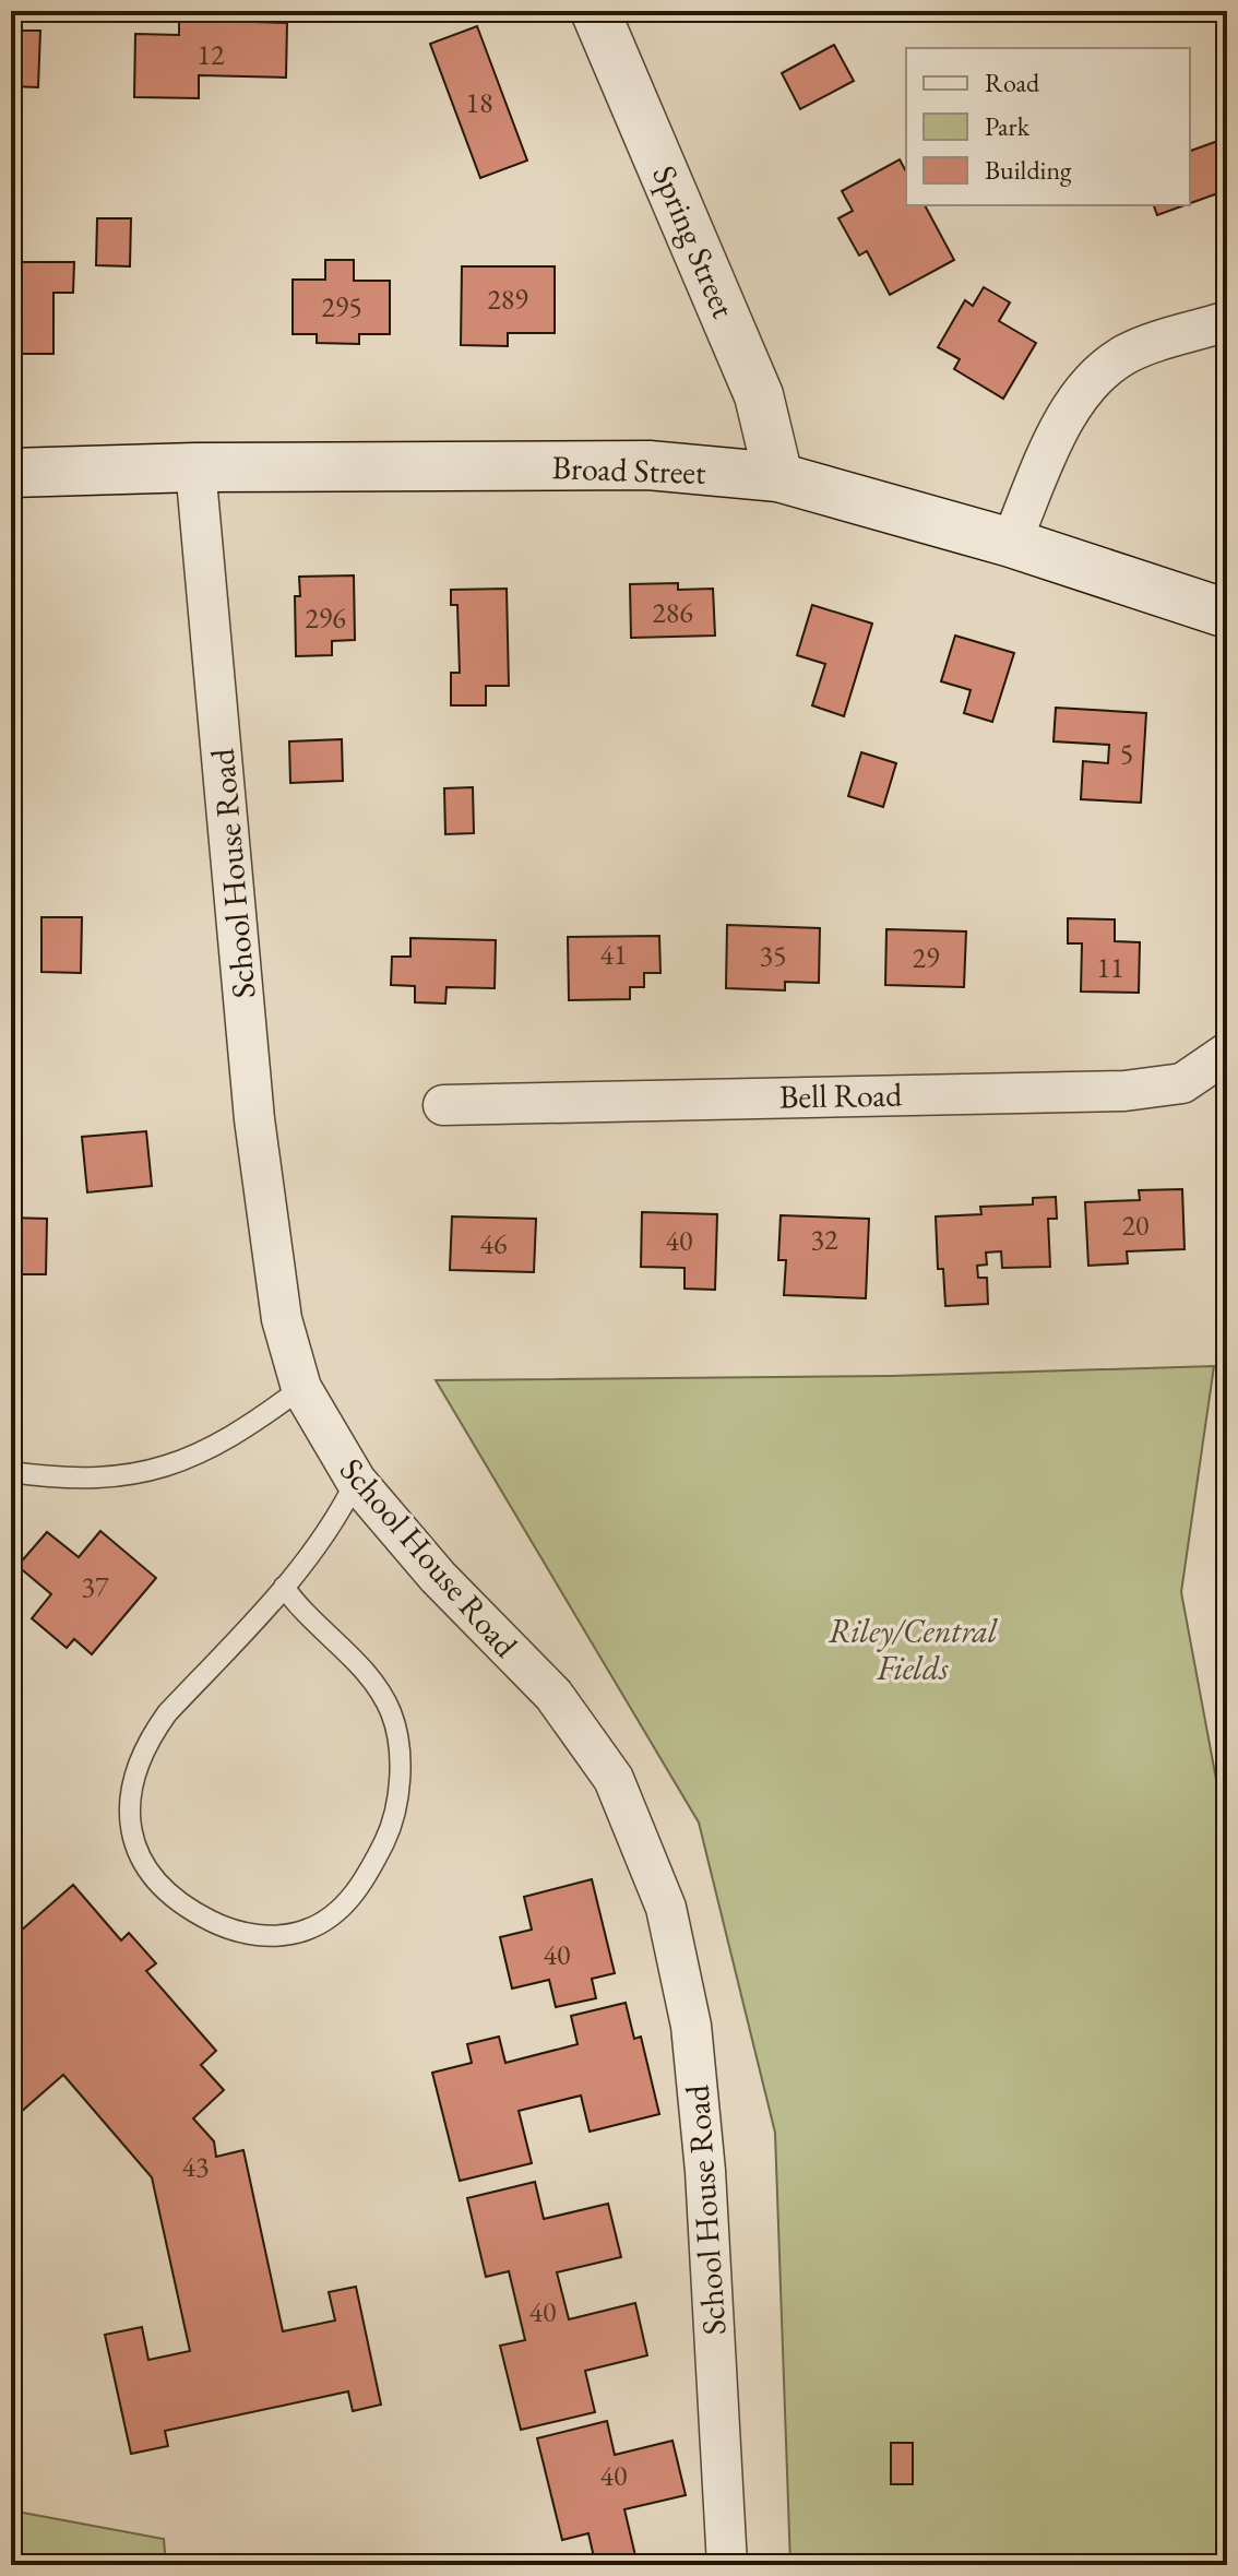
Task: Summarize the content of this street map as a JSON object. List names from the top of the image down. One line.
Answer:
{"streets":{"main road":["Spring Street","Broad Street"],"street":["School House Road","Bell Road"]},"crossings":[["Spring Street","Broad Street"],["Broad Street","School House Road"]],"parks":["Riley/Central Fields"],"house_numbers":["12","18","289","295","286","296","5","41","35","29","11","20","32","40","46","37","40","43","40","40"],"legend":["Road","Park","Building"]}
